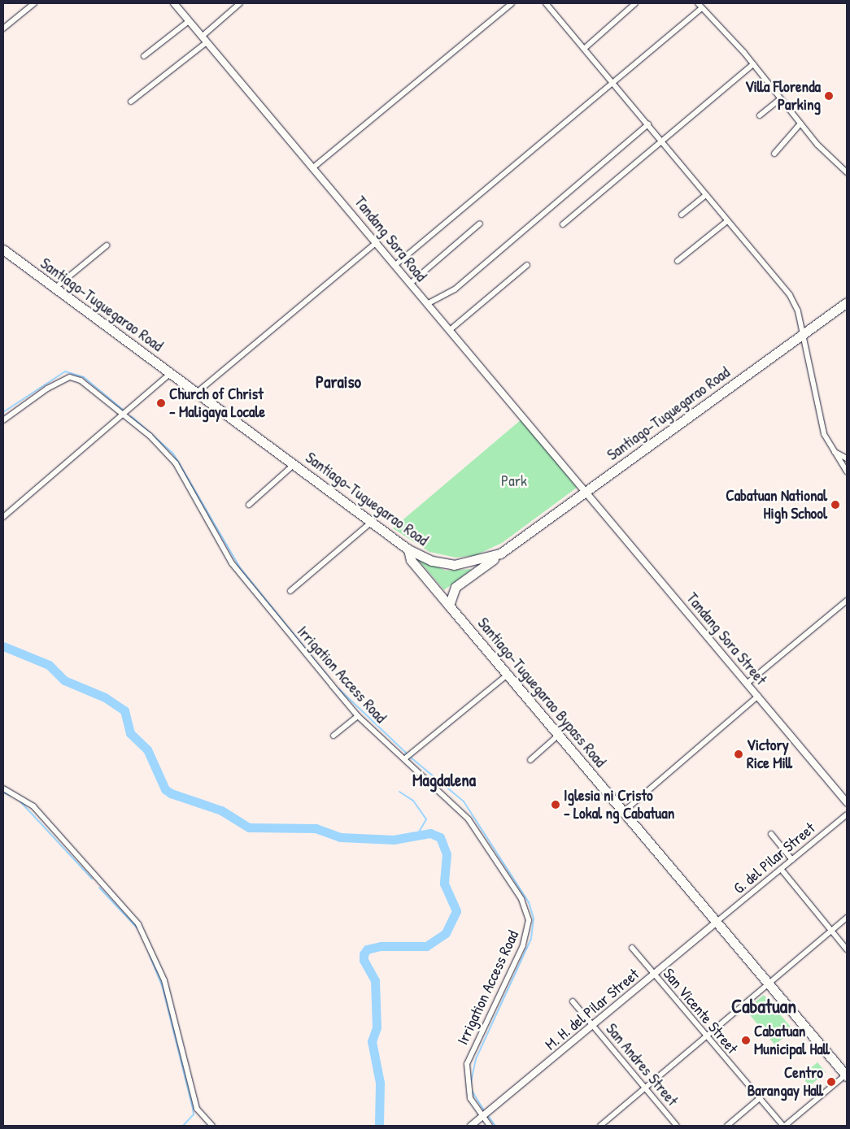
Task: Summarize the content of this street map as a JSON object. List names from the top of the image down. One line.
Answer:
{"streets":{"highway":["Santiago-Tuguegarao Road","Santiago-Tuguegarao Bypass Road"],"street":["Tandang Sora Road","Tandang Sora Street","Irrigation Access Road","G. del Pilar Street","M. H. del Pilar Street","San Vicente Street","San Andres Street"]},"crossings":[["Tandang Sora Road","Santiago-Tuguegarao Road"],["Tandang Sora Road","Tandang Sora Street"],["Santiago-Tuguegarao Road","Tandang Sora Street"],["Santiago-Tuguegarao Road","Santiago-Tuguegarao Bypass Road"],["Irrigation Access Road","M. H. del Pilar Street"],["Santiago-Tuguegarao Bypass Road","G. del Pilar Street"],["Santiago-Tuguegarao Bypass Road","M. H. del Pilar Street"],["G. del Pilar Street","M. H. del Pilar Street"],["M. H. del Pilar Street","San Vicente Street"],["M. H. del Pilar Street","San Andres Street"]],"districts":["Paraiso","Magdalena","Cabatuan"],"parks":["Park"],"places":["Villa Florenda Parking","Church of Christ - Maligaya Locale","Cabatuan National High School","Victory Rice Mill","Iglesia ni Cristo - Lokal ng Cabatuan","Cabatuan Municipal Hall","Centro Barangay Hall"]}
